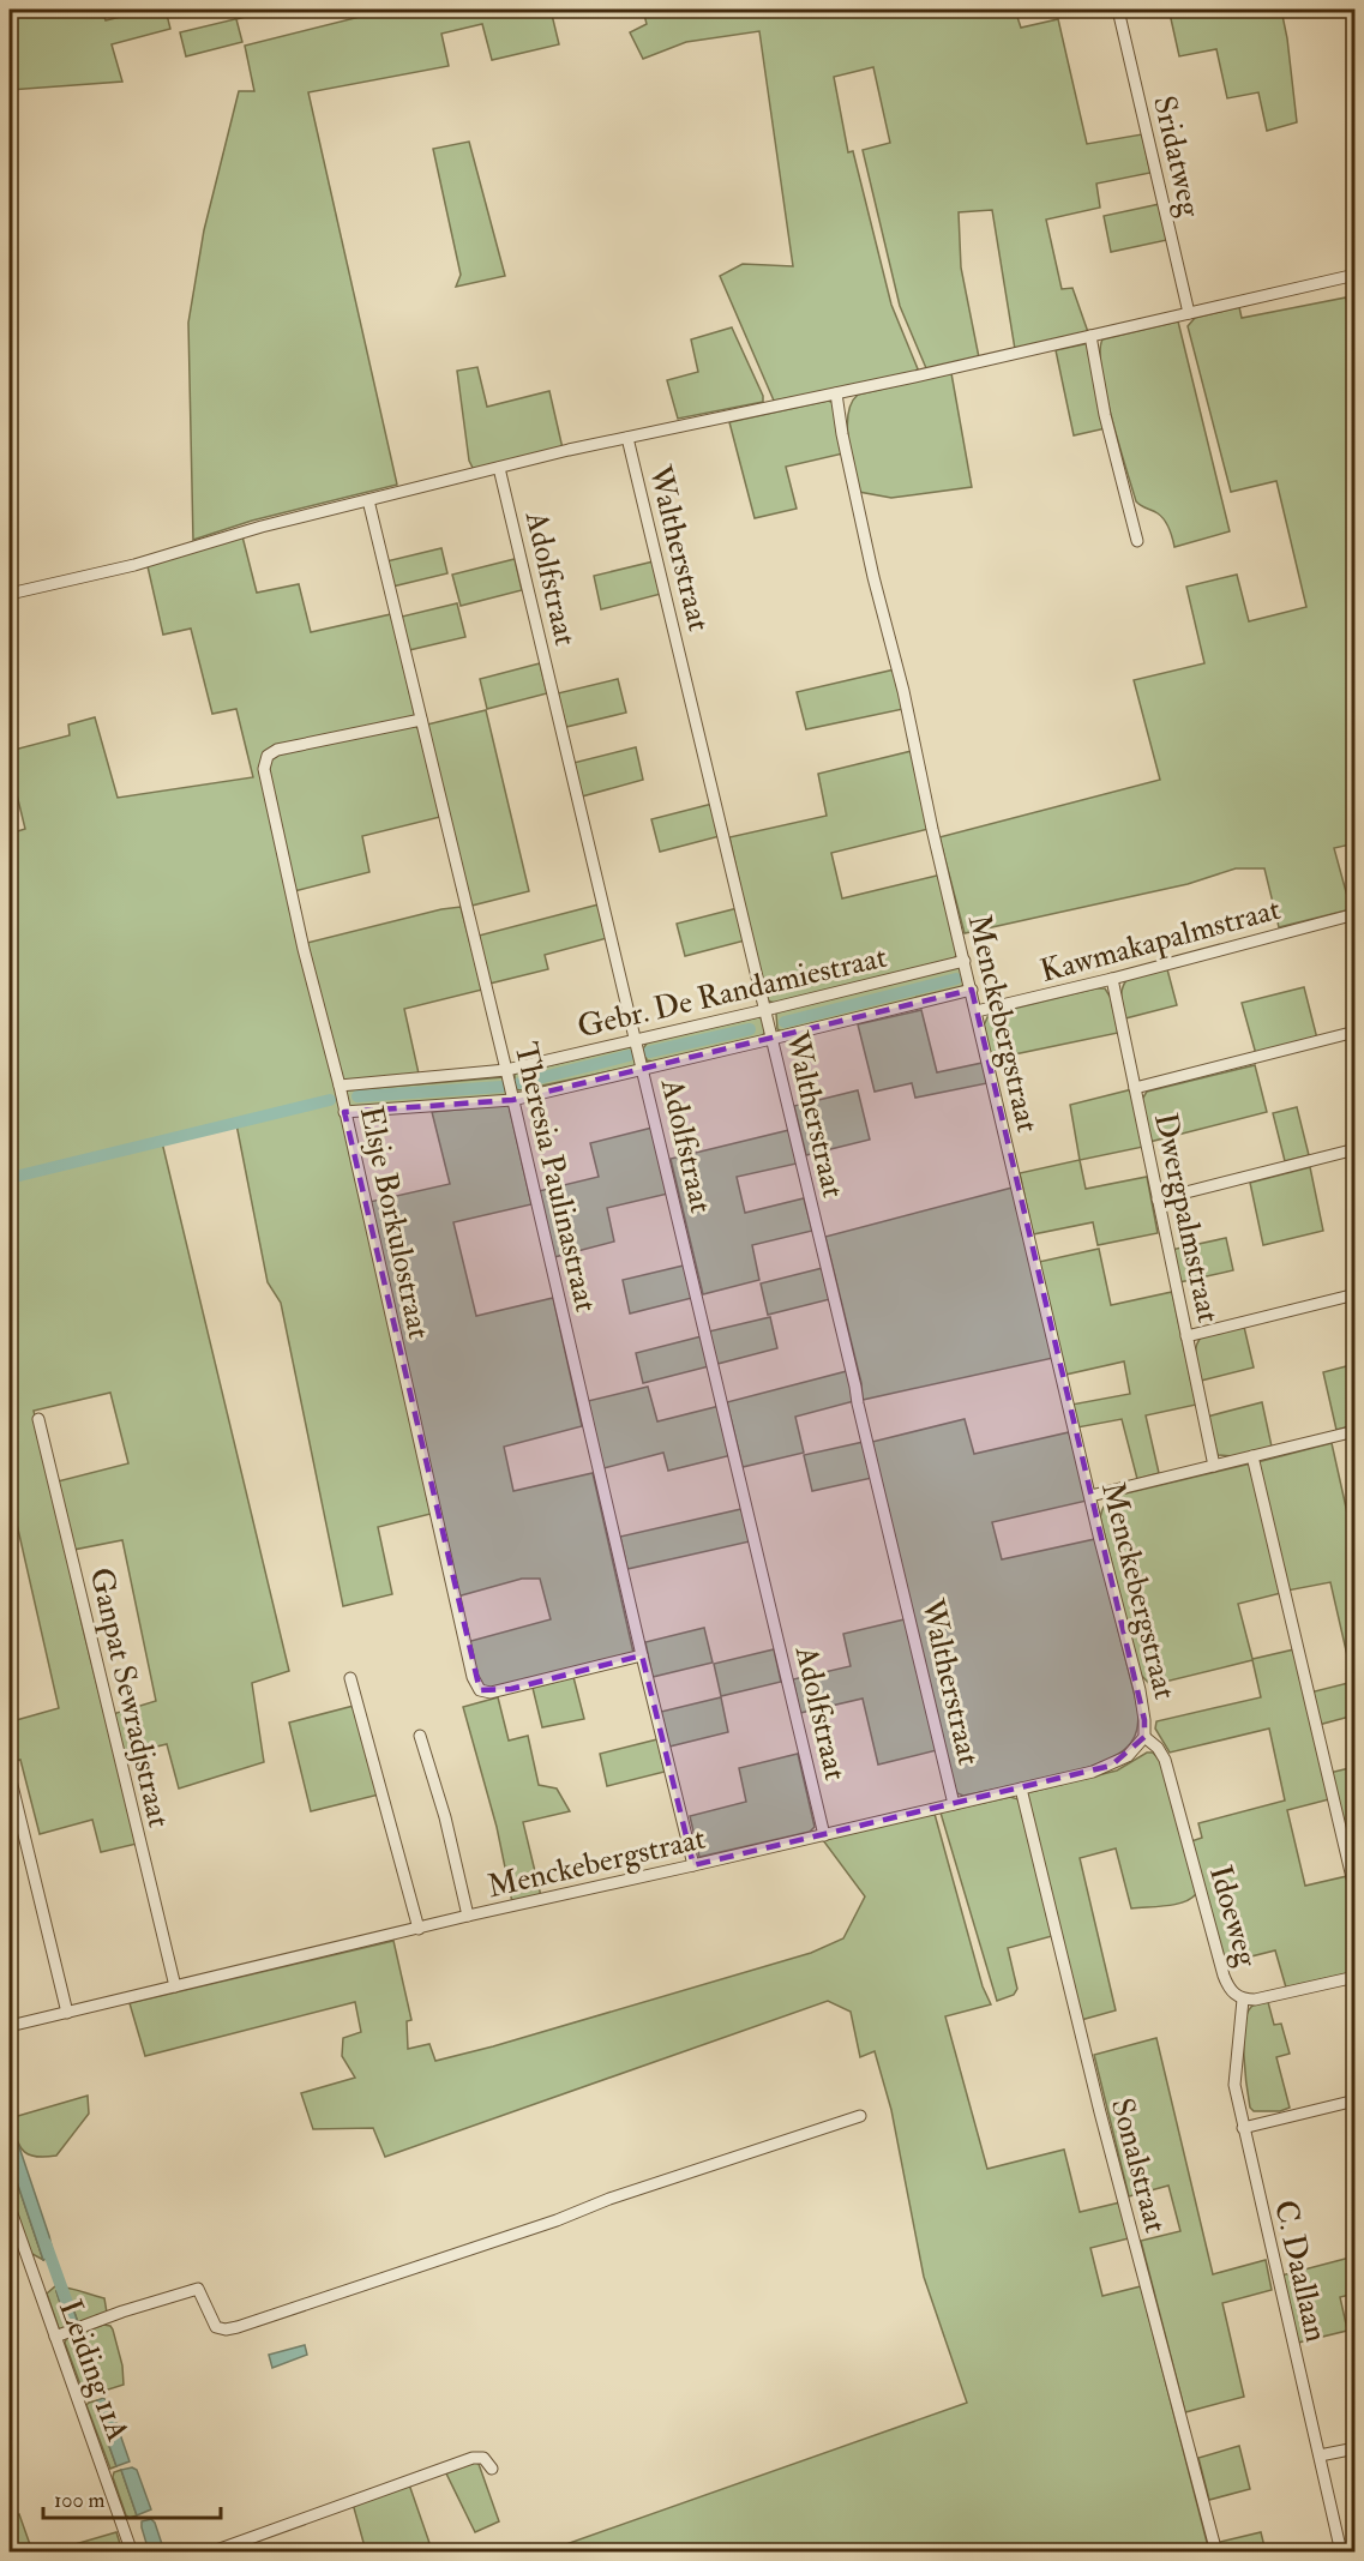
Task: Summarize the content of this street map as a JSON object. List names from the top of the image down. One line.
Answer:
{"streets":{"street":["Sridatweg","Waltherstraat","Adolfstraat","Kawmakapalmstraat","Gebr. De Randamiestraat","Menckebergstraat","Theresia Paulinastraat","Dwergpalmstraat","Elsje Borkulostraat","Ganpat Sewradjstraat","Idoeweg","Sonalstraat","C. Daallaan","Leiding 11A"]},"crossings":[["Waltherstraat","Gebr. De Randamiestraat"],["Waltherstraat","Menckebergstraat"],["Adolfstraat","Gebr. De Randamiestraat"],["Adolfstraat","Menckebergstraat"],["Kawmakapalmstraat","Menckebergstraat"],["Kawmakapalmstraat","Dwergpalmstraat"],["Gebr. De Randamiestraat","Menckebergstraat"],["Gebr. De Randamiestraat","Theresia Paulinastraat"],["Gebr. De Randamiestraat","Elsje Borkulostraat"],["Menckebergstraat","Theresia Paulinastraat"],["Menckebergstraat","Ganpat Sewradjstraat"],["Menckebergstraat","Idoeweg"],["Menckebergstraat","Sonalstraat"],["Theresia Paulinastraat","Elsje Borkulostraat"],["Idoeweg","C. Daallaan"]],"scale_bar":"100 m"}
